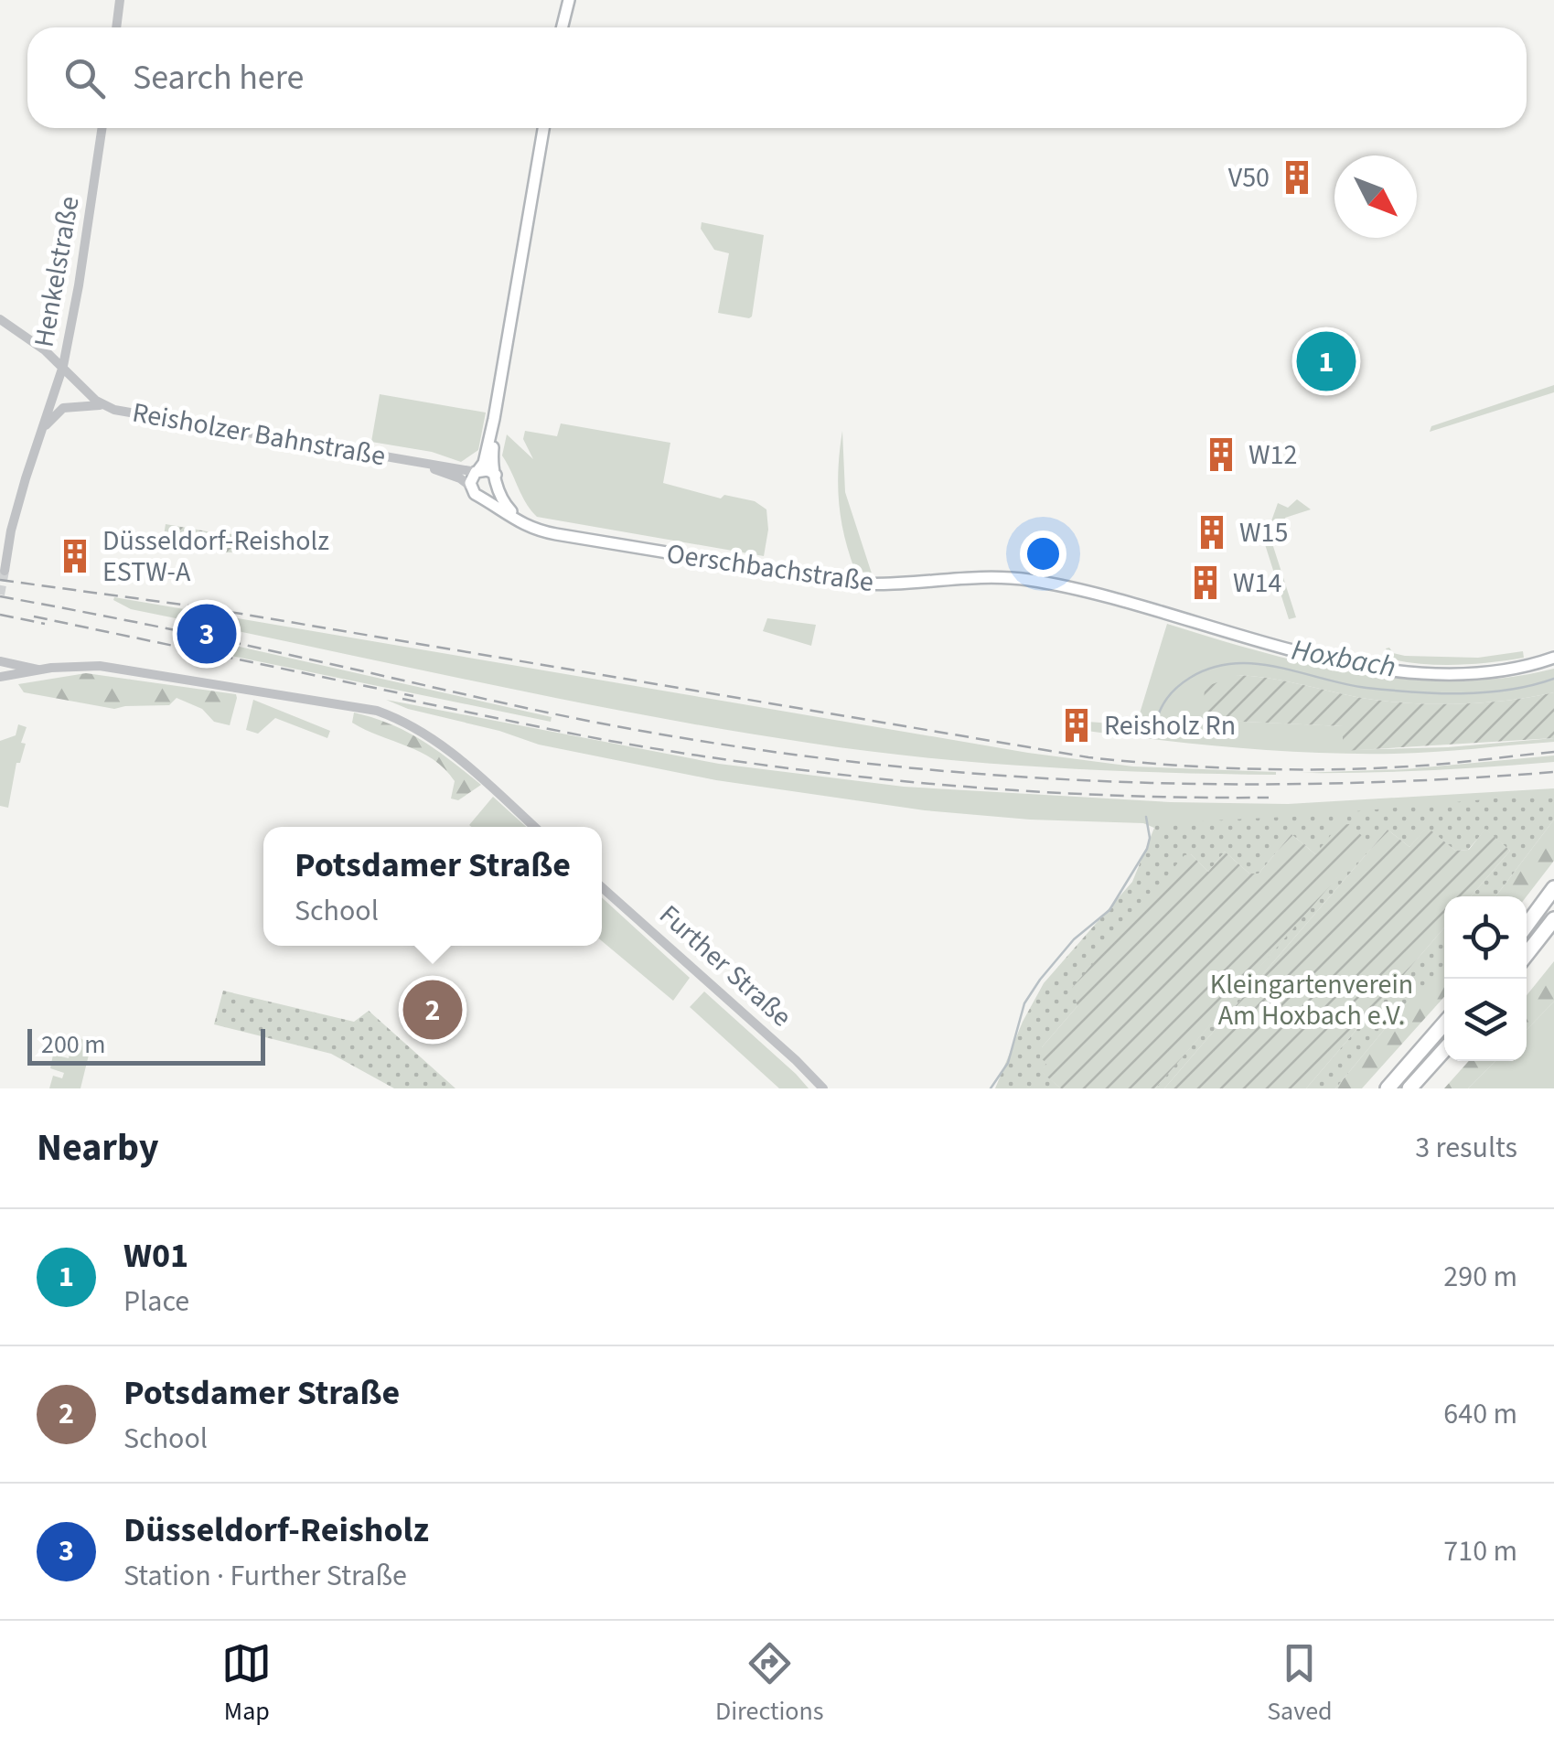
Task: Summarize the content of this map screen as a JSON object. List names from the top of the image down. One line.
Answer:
{"streets":{"main road":["Reisholzer Bahnstraße","Oerschbachstraße"],"street":["Henkelstraße","Further Straße"]},"crossings":[["Henkelstraße","Reisholzer Bahnstraße"],["Reisholzer Bahnstraße","Oerschbachstraße"]],"water":["Hoxbach"],"parks":["Kleingartenverein Am Hoxbach e.V."],"places":{"building":["V50","W12","W15","Düsseldorf-Reisholz ESTW-A","W14","Reisholz Rn"]},"scale_bar":"200 m","north":"bottom right","page":{"search":"Search here","pins":["1","3","2"],"popup":["Potsdamer Straße","School"],"scale":"200 m","heading":["Nearby","3 results"],"list":[{"mark":"1","name":"W01","note":"Place","value":"290 m"},{"mark":"2","name":"Potsdamer Straße","note":"School","value":"640 m"},{"mark":"3","name":"Düsseldorf-Reisholz","note":"Station · Further Straße","value":"710 m"}],"nav":["Map","Directions","Saved"]}}
